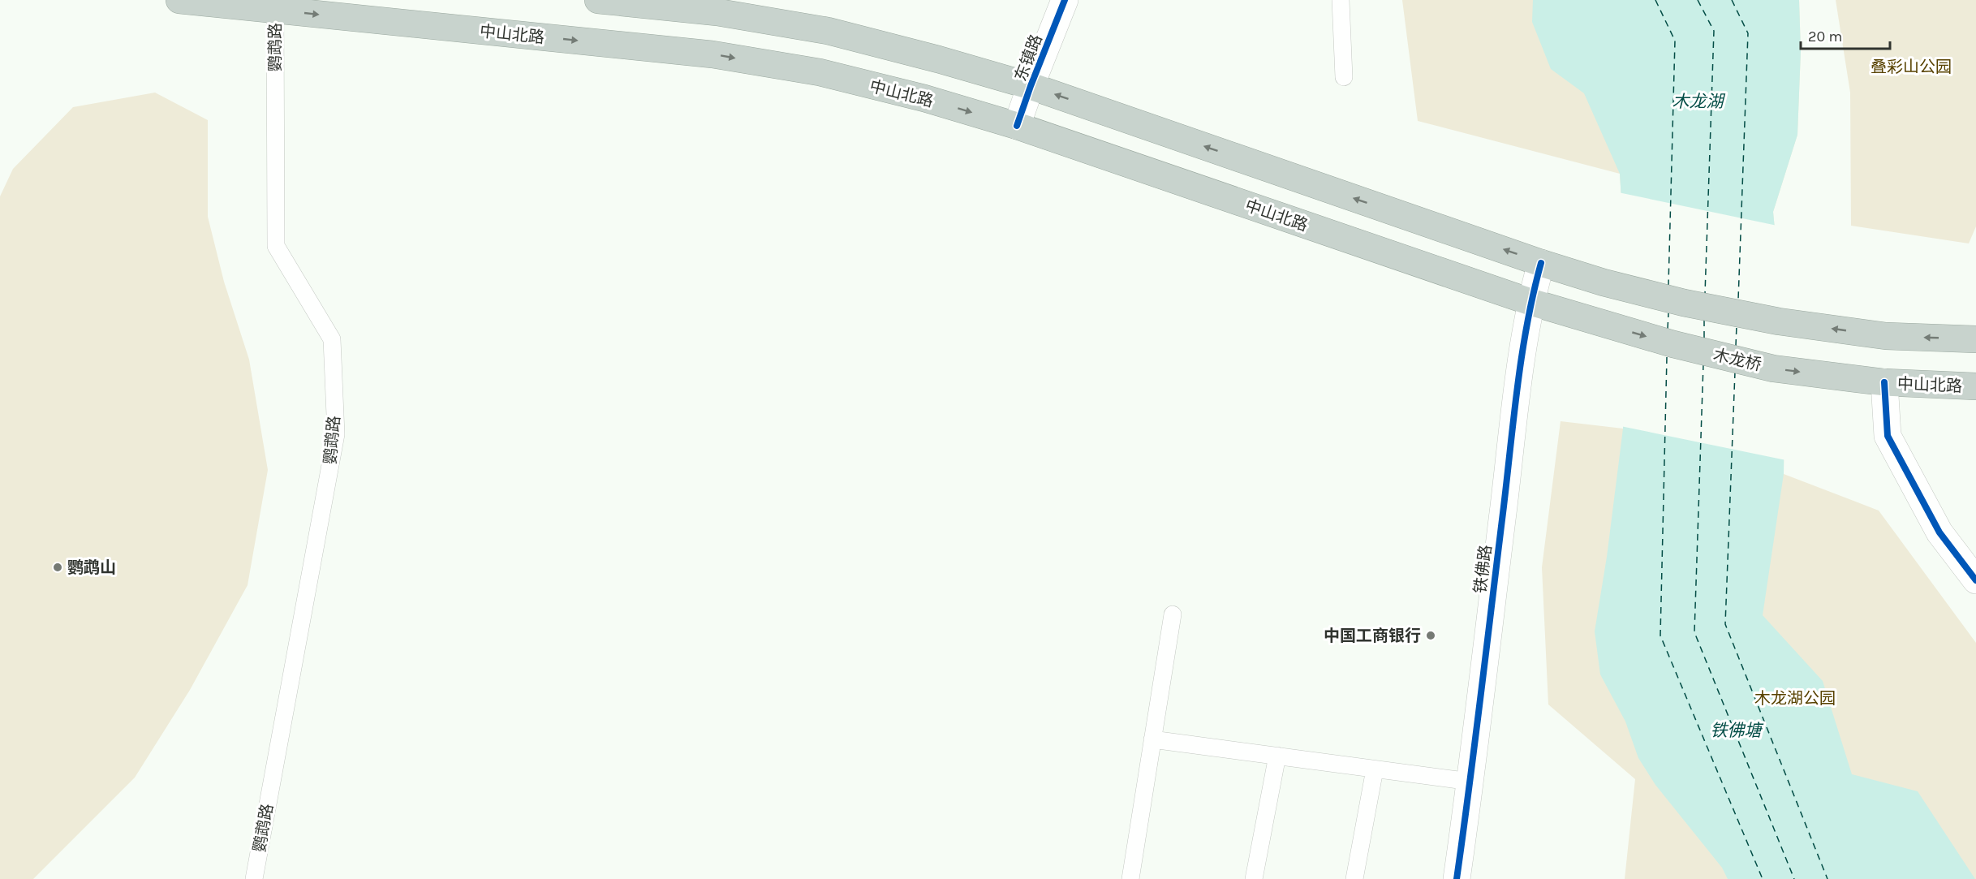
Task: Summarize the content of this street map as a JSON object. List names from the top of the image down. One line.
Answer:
{"streets":{"highway":["中山北路","木龙桥"],"street":["东镇路","铁佛路"],"lane":["鹦鹉路"]},"crossings":[["中山北路","鹦鹉路"],["中山北路","东镇路"],["中山北路","木龙桥"],["中山北路","铁佛路"]],"water":["木龙湖","铁佛塘"],"parks":["叠彩山公园","木龙湖公园"],"places":["鹦鹉山","中国工商银行"],"scale_bar":"20 m"}
